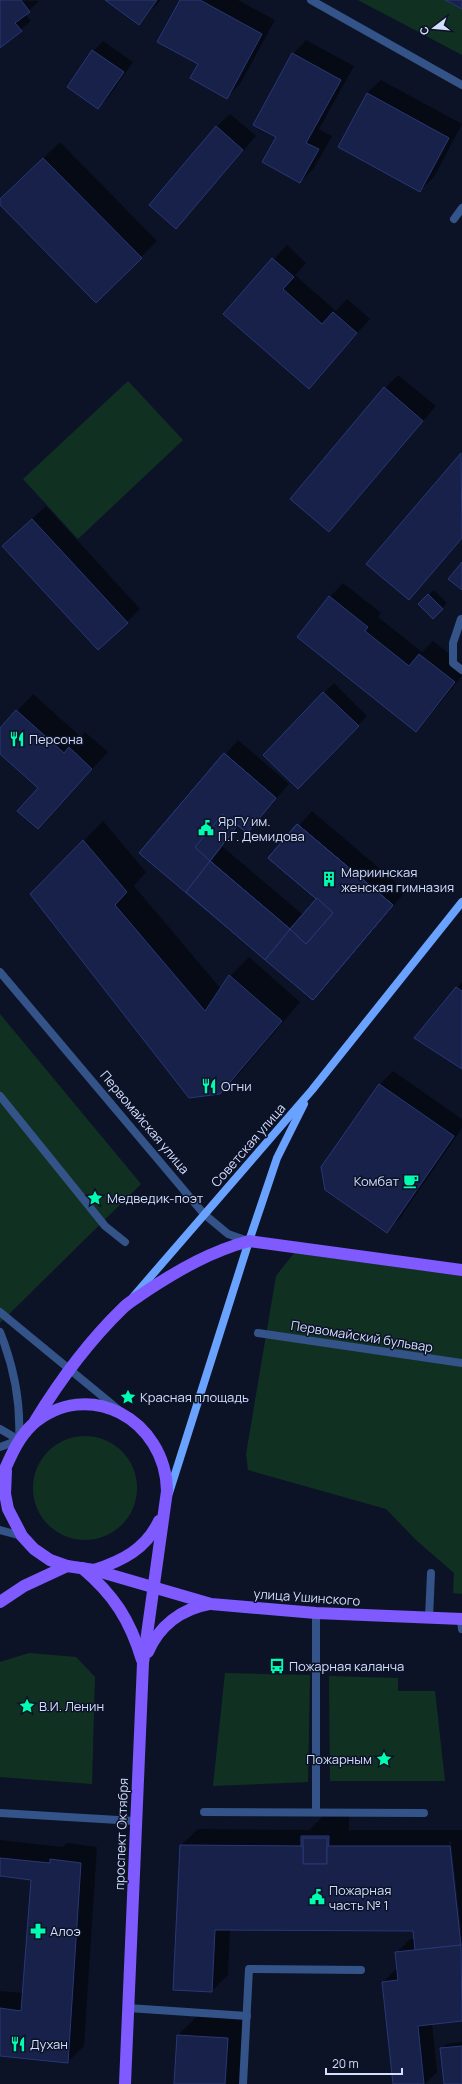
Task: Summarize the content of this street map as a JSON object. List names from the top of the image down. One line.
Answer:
{"streets":{"main road":["Первомайская улица","улица Ушинского","проспект Октября"],"street":["Советская улица","Первомайский бульвар"]},"crossings":[["Первомайская улица","Советская улица"],["улица Ушинского","проспект Октября"]],"places":{"restaurant":["Персона","Огни","Духан"],"public building":["ЯрГУ им. П.Г. Демидова","Пожарная часть № 1"],"building":["Мариинская женская гимназия"],"cafe":["Комбат"],"place":["Медведик-поэт","Красная площадь","В.И. Ленин","Пожарным"],"bus stop":["Пожарная каланча"],"pharmacy":["Алоэ"]},"scale_bar":"20 m","north":"left"}
